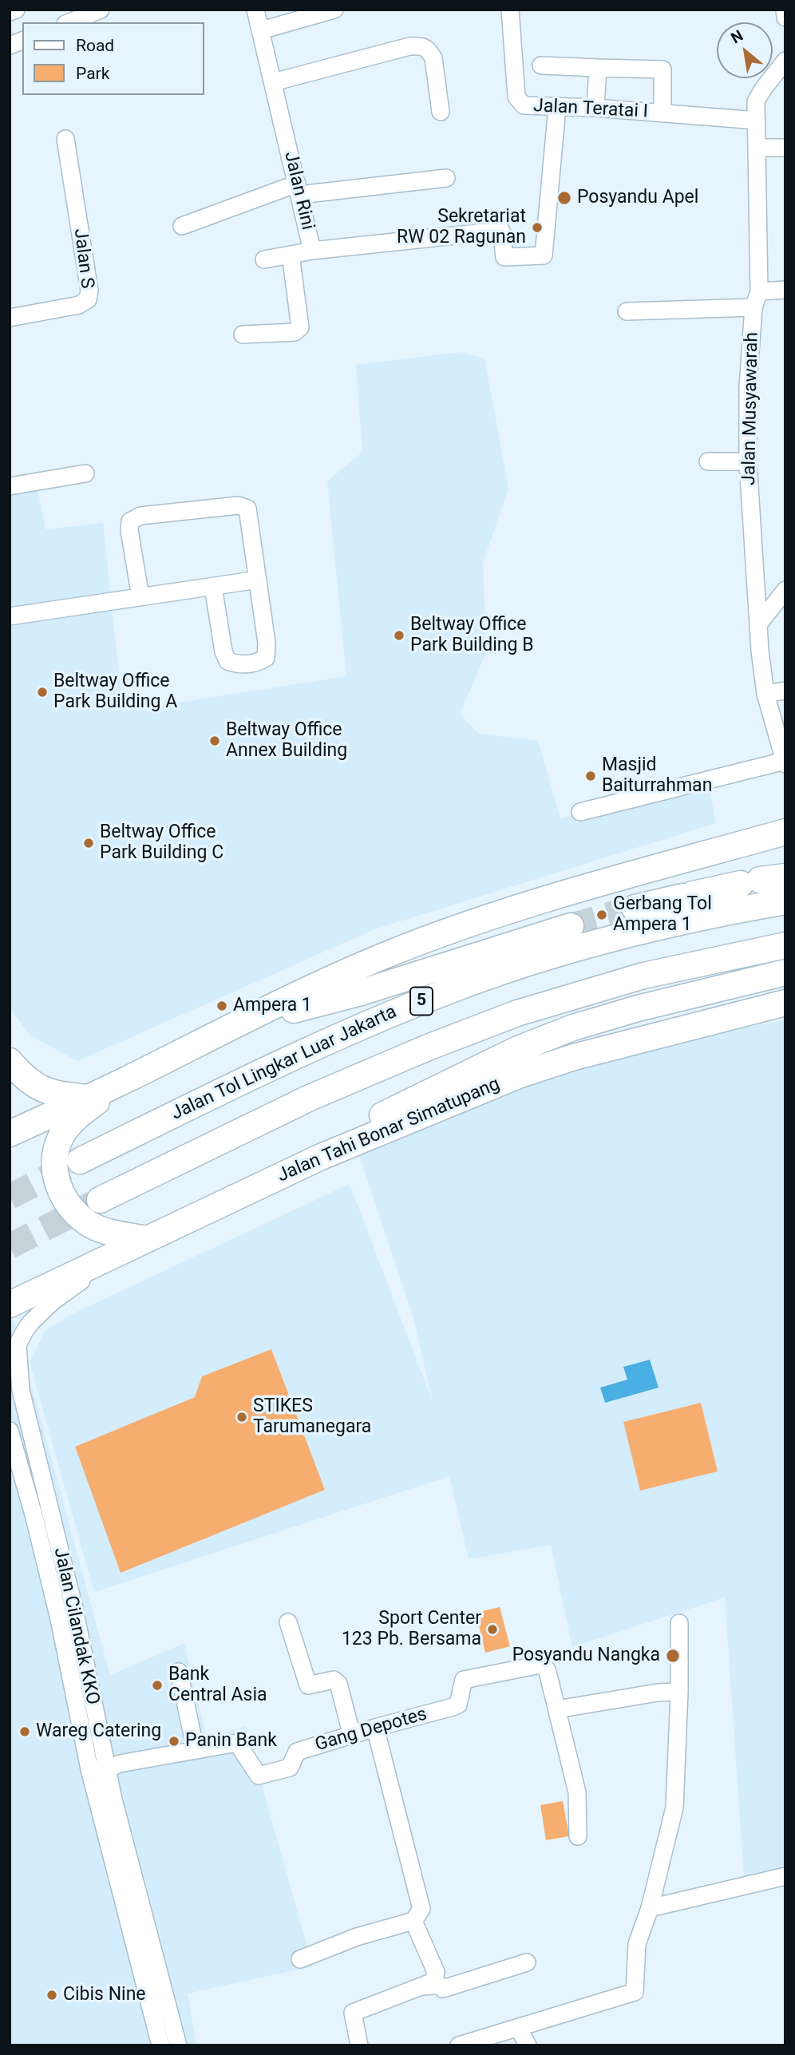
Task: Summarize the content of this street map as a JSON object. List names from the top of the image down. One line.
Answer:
{"streets":{"highway":["5","Jalan Tol Lingkar Luar Jakarta","Jalan Tahi Bonar Simatupang"],"street":["Jalan Teratai I","Jalan Rini","Jalan S","Jalan Musyawarah","Jalan Cilandak KKO","Gang Depotes"]},"crossings":[["Jalan Teratai I","Jalan Rini"],["Jalan Teratai I","Jalan Musyawarah"],["Jalan Tahi Bonar Simatupang","Jalan Cilandak KKO"],["Jalan Cilandak KKO","Gang Depotes"]],"places":["Posyandu Apel","Sekretariat RW 02 Ragunan","Beltway Office Park Building B","Beltway Office Park Building A","Beltway Office Annex Building","Masjid Baiturrahman","Beltway Office Park Building C","Gerbang Tol Ampera 1","Ampera 1","STIKES Tarumanegara","Sport Center 123 Pb. Bersama","Posyandu Nangka","Bank Central Asia","Wareg Catering","Panin Bank","Cibis Nine"],"legend":["Road","Park"],"north":"top left"}
